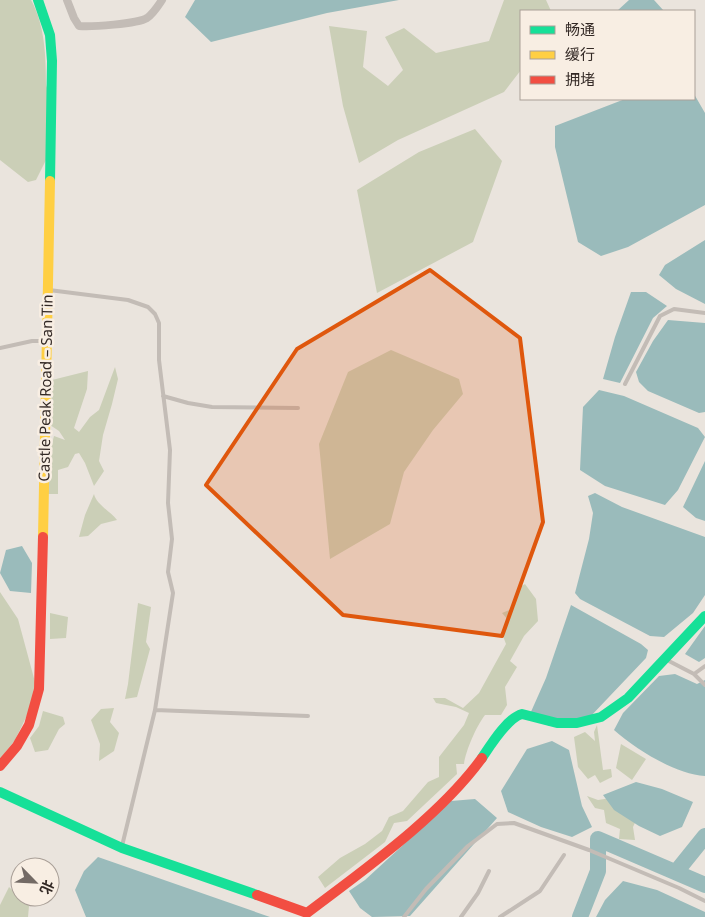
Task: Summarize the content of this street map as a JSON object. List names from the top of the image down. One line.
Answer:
{"streets":{"street":["Castle Peak Road – San Tin"]},"legend":["畅通","缓行","拥堵"],"north":"bottom right"}
